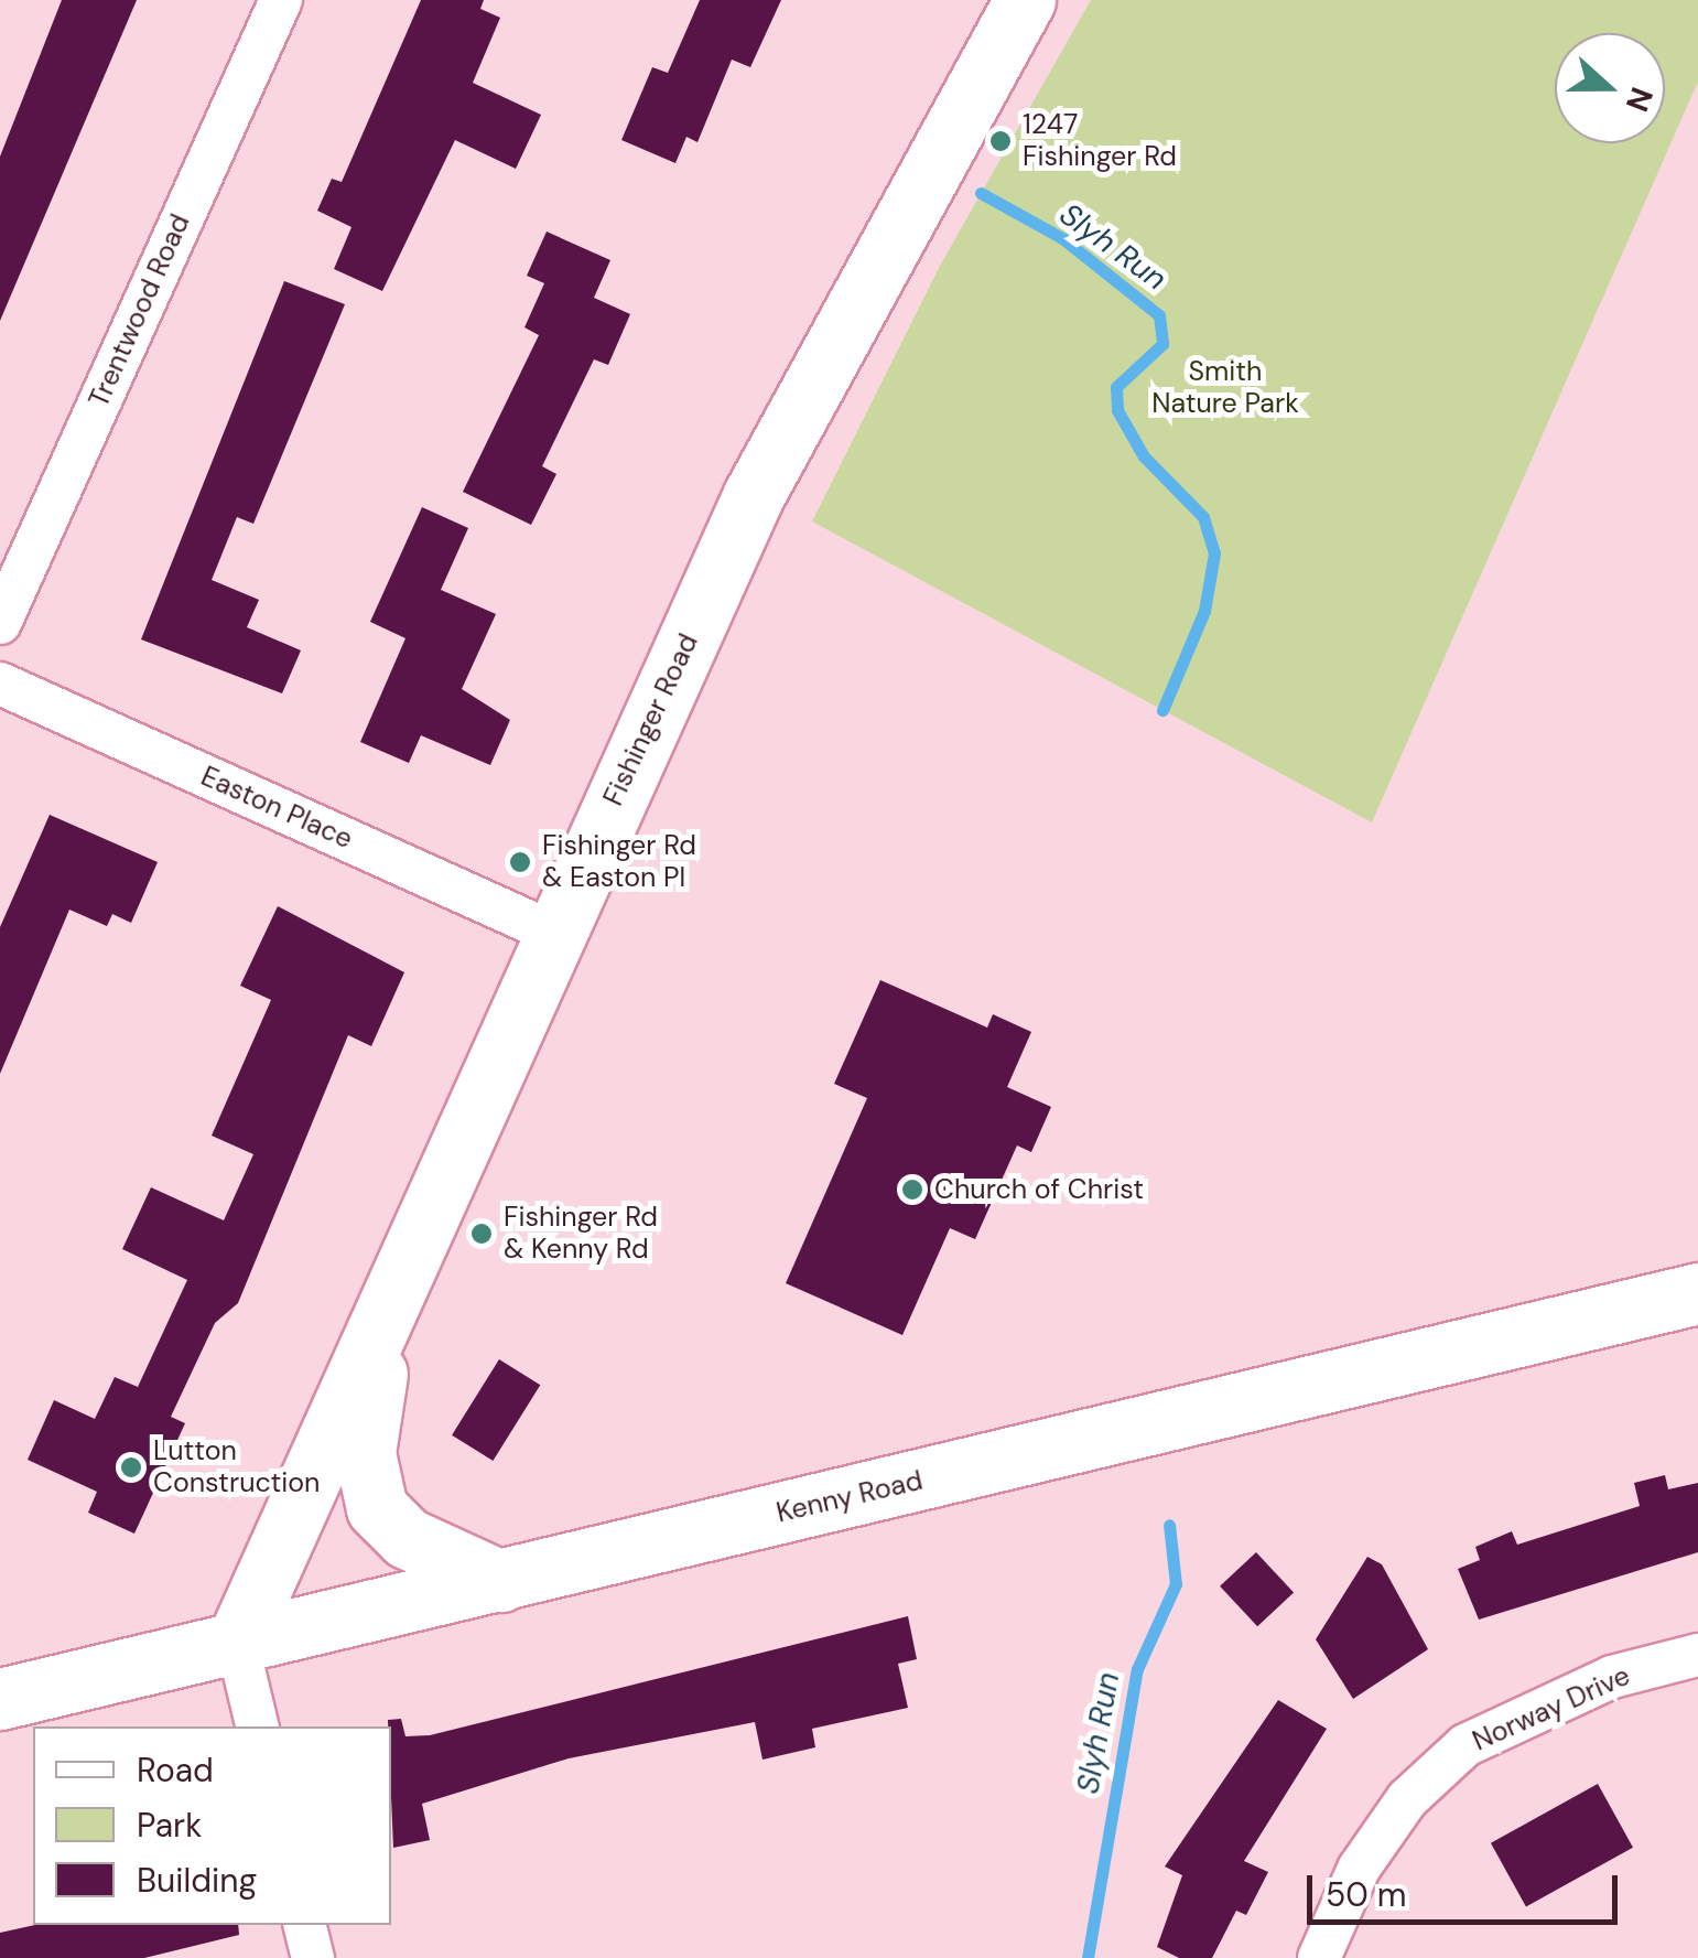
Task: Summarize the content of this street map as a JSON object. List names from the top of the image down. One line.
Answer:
{"streets":{"main road":["Fishinger Road","Kenny Road"],"street":["Trentwood Road","Easton Place","Norway Drive"]},"crossings":[["Fishinger Road","Easton Place"],["Fishinger Road","Kenny Road"]],"water":["Slyh Run"],"parks":["Smith Nature Park"],"places":["1247 Fishinger Rd","Fishinger Rd & Easton Pl","Church of Christ","Fishinger Rd & Kenny Rd","Lutton Construction"],"legend":["Road","Park","Building"],"scale_bar":"50 m","north":"right"}
